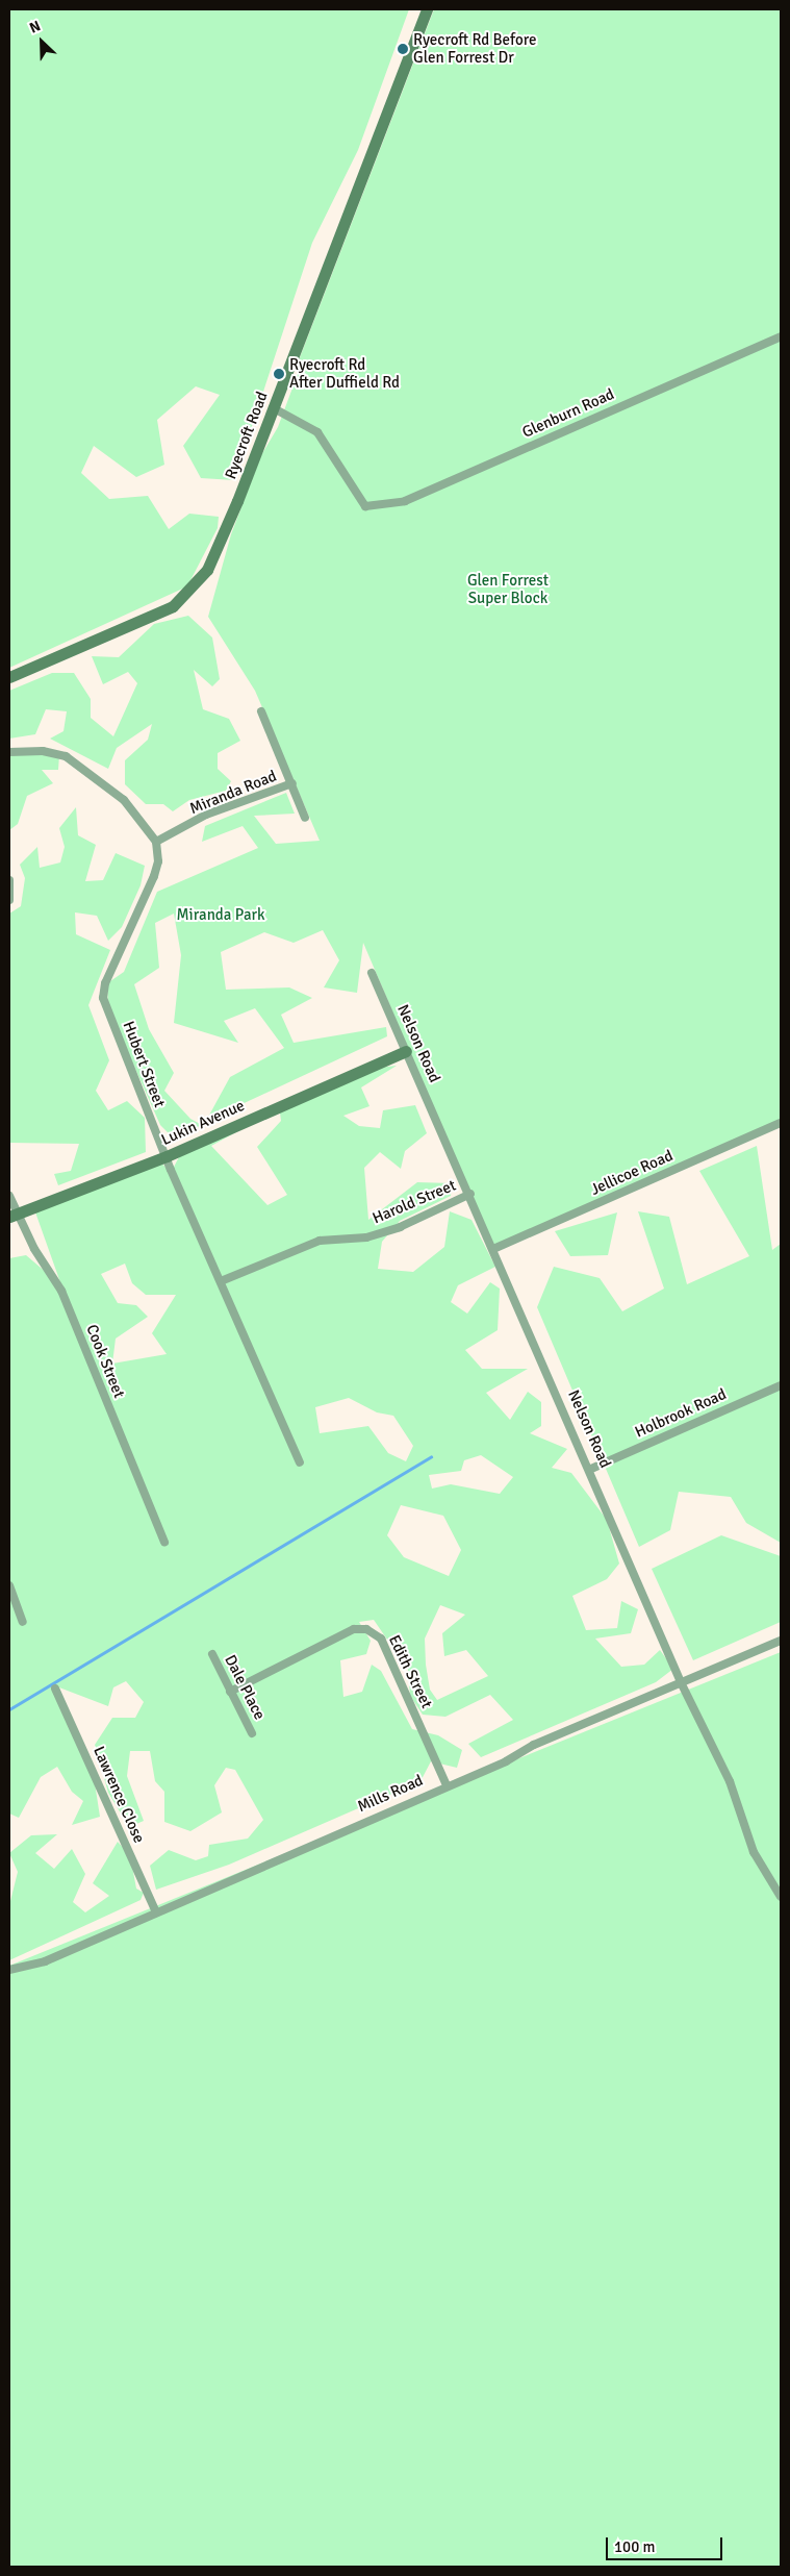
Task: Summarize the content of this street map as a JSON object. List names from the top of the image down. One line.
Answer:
{"streets":{"street":["Glenburn Road","Ryecroft Road","Miranda Road","Nelson Road","Hubert Street","Lukin Avenue","Jellicoe Road","Harold Street","Cook Street","Holbrook Road","Edith Street","Dale Place","Mills Road","Lawrence Close"]},"crossings":[["Glenburn Road","Ryecroft Road"],["Miranda Road","Hubert Street"],["Nelson Road","Lukin Avenue"],["Nelson Road","Jellicoe Road"],["Nelson Road","Harold Street"],["Nelson Road","Holbrook Road"],["Nelson Road","Mills Road"],["Hubert Street","Lukin Avenue"],["Hubert Street","Harold Street"],["Lukin Avenue","Cook Street"],["Edith Street","Dale Place"],["Edith Street","Mills Road"],["Mills Road","Lawrence Close"]],"parks":["Glen Forrest Super Block","Miranda Park"],"places":["Ryecroft Rd Before Glen Forrest Dr","Ryecroft Rd After Duffield Rd"],"scale_bar":"100 m","north":"top left"}
